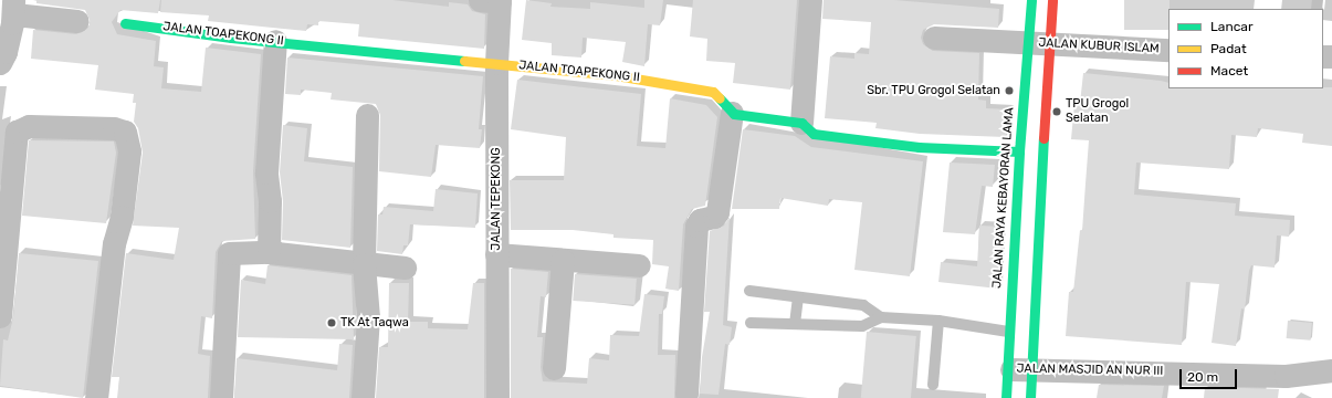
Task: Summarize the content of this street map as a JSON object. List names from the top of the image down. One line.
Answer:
{"streets":{"street":["JALAN TOAPEKONG II","JALAN KUBUR ISLAM","JALAN RAYA KEBAYORAN LAMA","JALAN TEPEKONG","JALAN MASJID AN NUR III"]},"crossings":[["JALAN TOAPEKONG II","JALAN TEPEKONG"],["JALAN KUBUR ISLAM","JALAN RAYA KEBAYORAN LAMA"],["JALAN RAYA KEBAYORAN LAMA","JALAN MASJID AN NUR III"]],"places":["Sbr. TPU Grogol Selatan","TPU Grogol Selatan","TK At Taqwa"],"legend":["Lancar","Padat","Macet"],"scale_bar":"20 m"}
